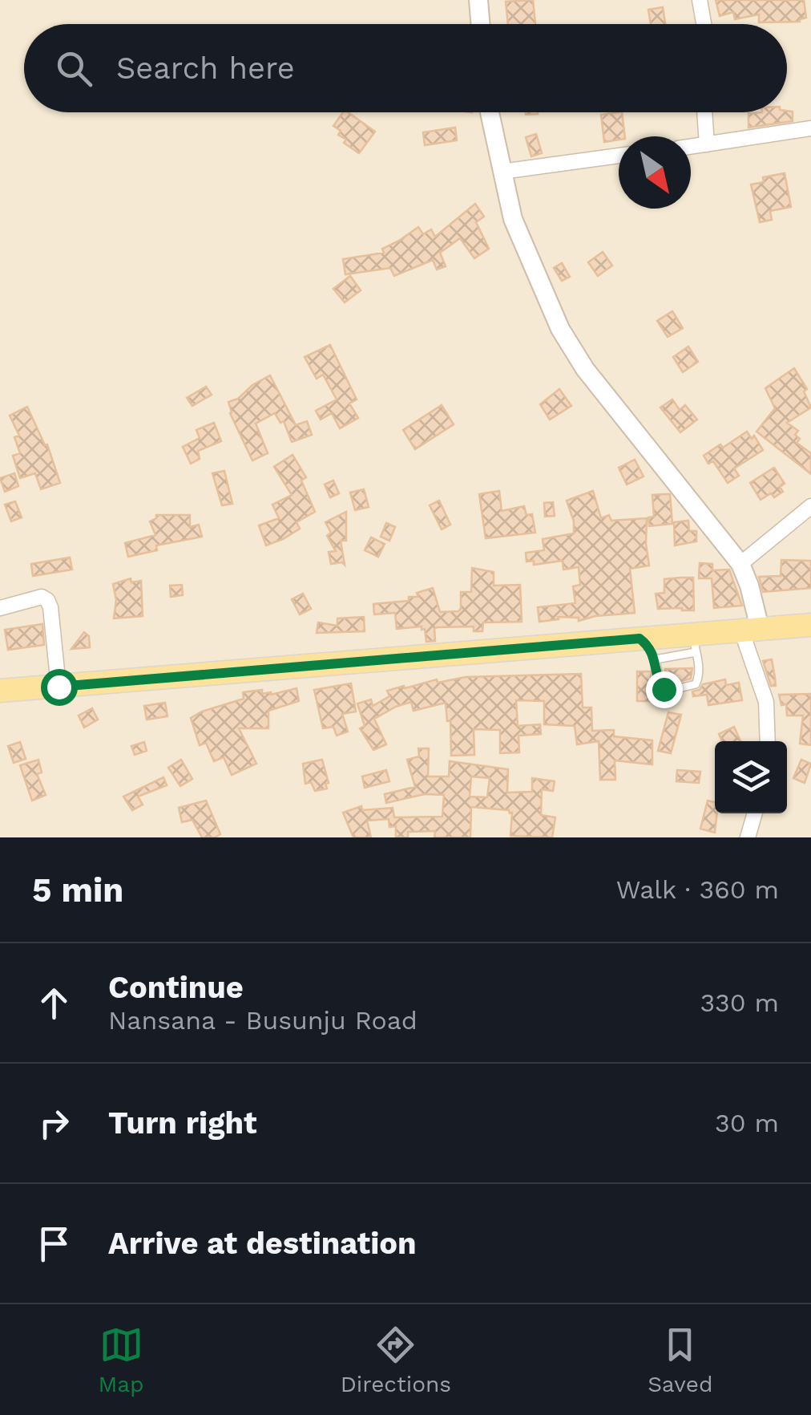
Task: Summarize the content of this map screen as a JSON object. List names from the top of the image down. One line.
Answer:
{"north":"bottom right","page":{"search":"Search here","heading":["5 min","Walk · 360 m"],"list":[["Continue","Nansana - Busunju Road","330 m"],["Turn right","30 m"],"Arrive at destination"],"nav":["Map","Directions","Saved"]}}
